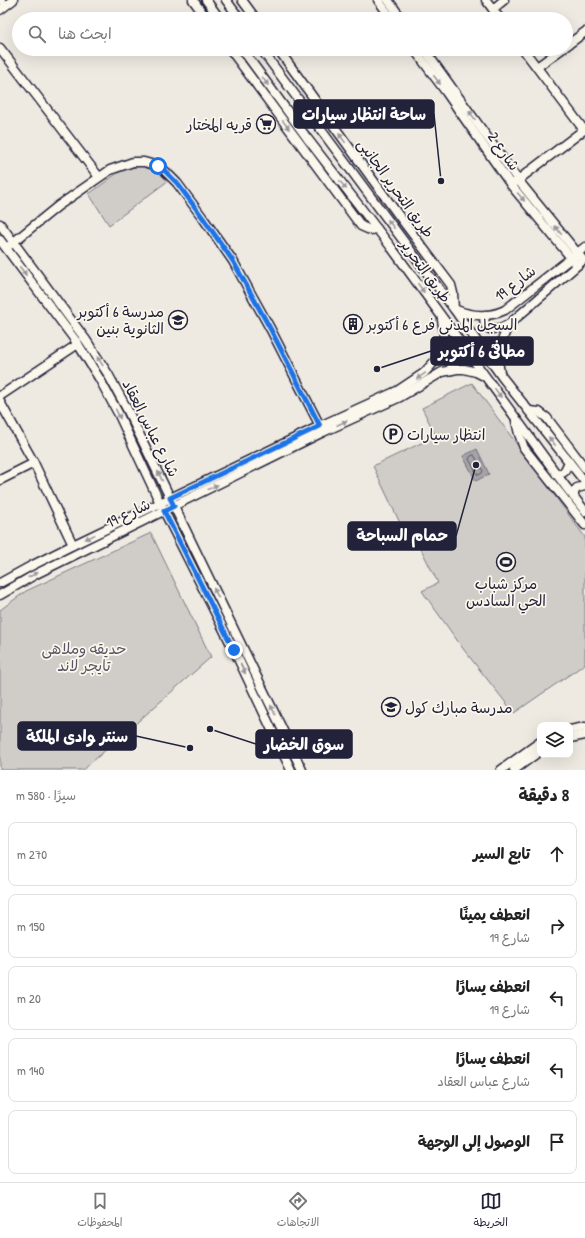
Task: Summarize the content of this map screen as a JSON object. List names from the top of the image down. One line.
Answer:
{"streets":{"street":["شارع 2","طريق التحرير الجانبى","طريق التحرير","شارع 19","شارع عباس العقاد"]},"crossings":[["شارع 2","شارع 19"],["طريق التحرير الجانبى","طريق التحرير"],["طريق التحرير الجانبى","شارع 19"],["طريق التحرير","شارع 19"],["شارع 19","شارع عباس العقاد"]],"parks":["حديقه وملاهى تايجر لاند"],"places":{"supermarket":["قريه المختار"],"other":["ساحة انتظار سيارات","مطافئ 6 أكتوبر","حمام السباحة","سوق الخضار","سنتر وادى الملكة"],"school or university":["مدرسة 6 أكتوبر الثانوية بنين","مدرسة مبارك كول"],"building":["السجل المدنى فرع 6 أكتوبر"],"parking":["انتظار سيارات"],"sports":["مركز شباب الحي السادس"]},"page":{"search":"ابحث هنا","heading":["8 دقيقة","سيرًا · 580 m"],"list":[["تابع السير","270 m"],["انعطف يمينًا","شارع 19","150 m"],["انعطف يسارًا","شارع 19","20 m"],["انعطف يسارًا","شارع عباس العقاد","140 m"],"الوصول إلى الوجهة"],"nav":["الخريطة","الاتجاهات","المحفوظات"]}}
